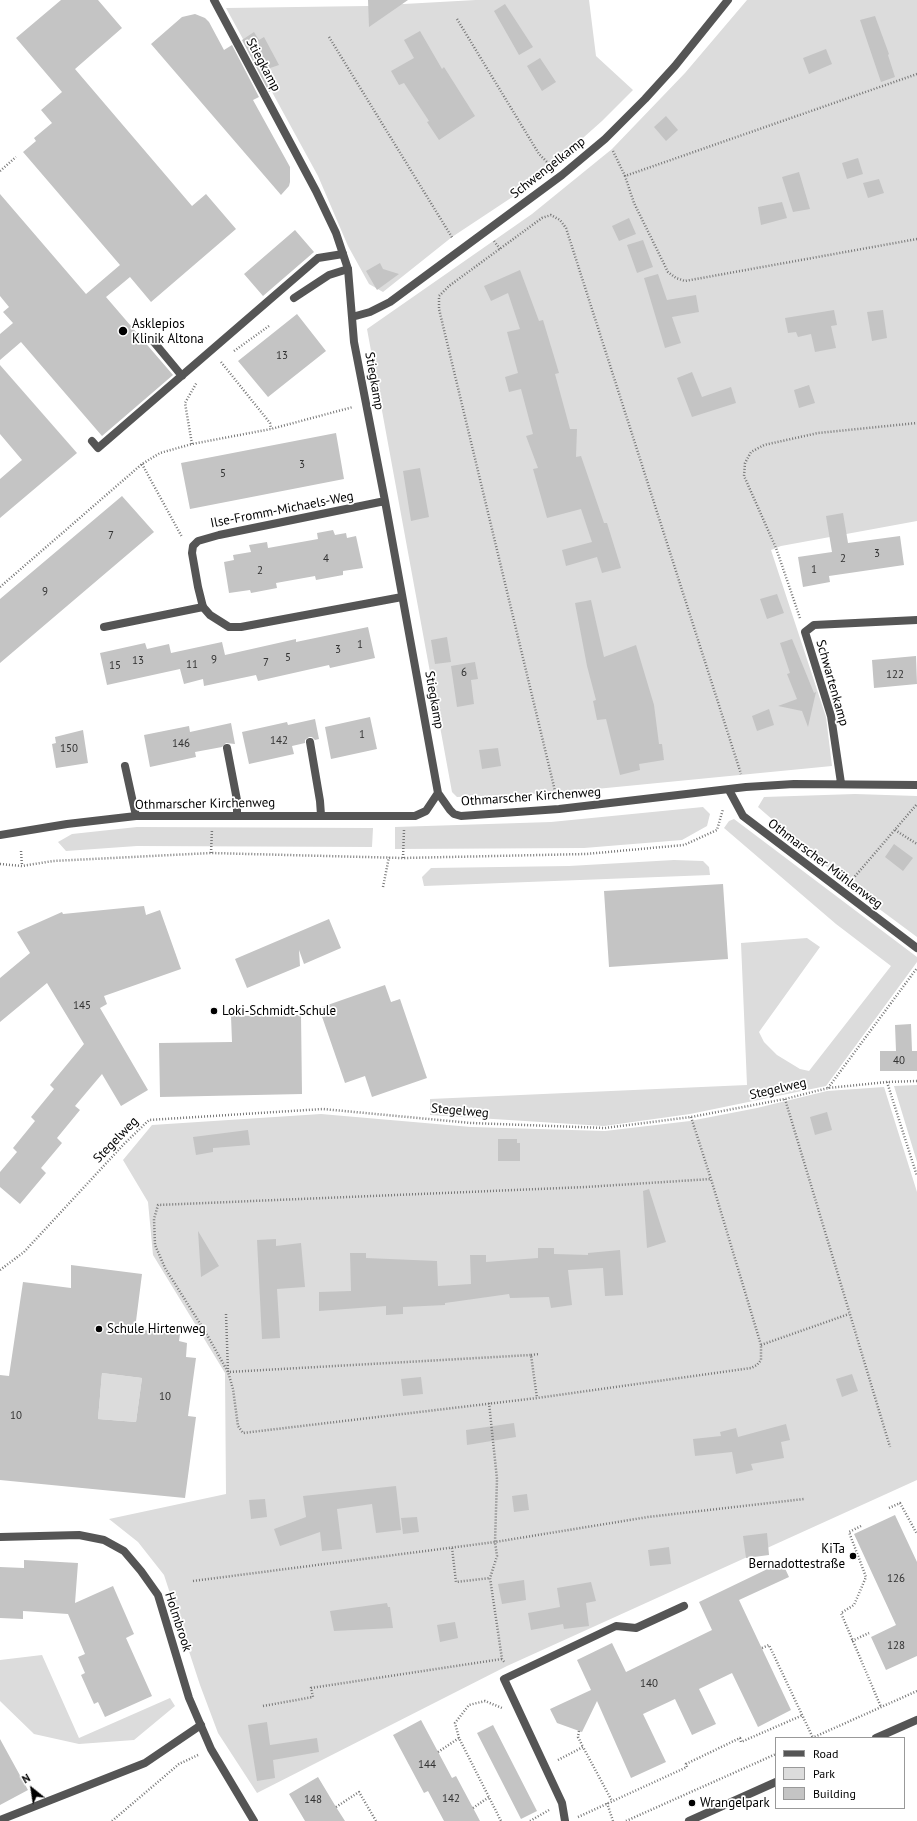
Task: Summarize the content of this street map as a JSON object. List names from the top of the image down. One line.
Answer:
{"streets":{"street":["Stiegkamp","Schwengelkamp","Ilse-Fromm-Michaels-Weg","Schwartenkamp","Othmarscher Kirchenweg","Othmarscher Mühlenweg","Holmbrook"],"path":["Stegelweg"]},"crossings":[["Stiegkamp","Schwengelkamp"],["Stiegkamp","Ilse-Fromm-Michaels-Weg"],["Stiegkamp","Othmarscher Kirchenweg"],["Schwartenkamp","Othmarscher Kirchenweg"],["Othmarscher Kirchenweg","Othmarscher Mühlenweg"]],"places":["Asklepios Klinik Altona","Loki-Schmidt-Schule","Schule Hirtenweg","KiTa Bernadottestraße","Wrangelpark"],"house_numbers":["13","3","5","7","3","4","2","1","2","9","1","3","5","9","13","7","11","15","6","122","1","142","146","150","145","40","10","10","126","128","140","144","142","148"],"legend":["Road","Park","Building"],"north":"top left"}
